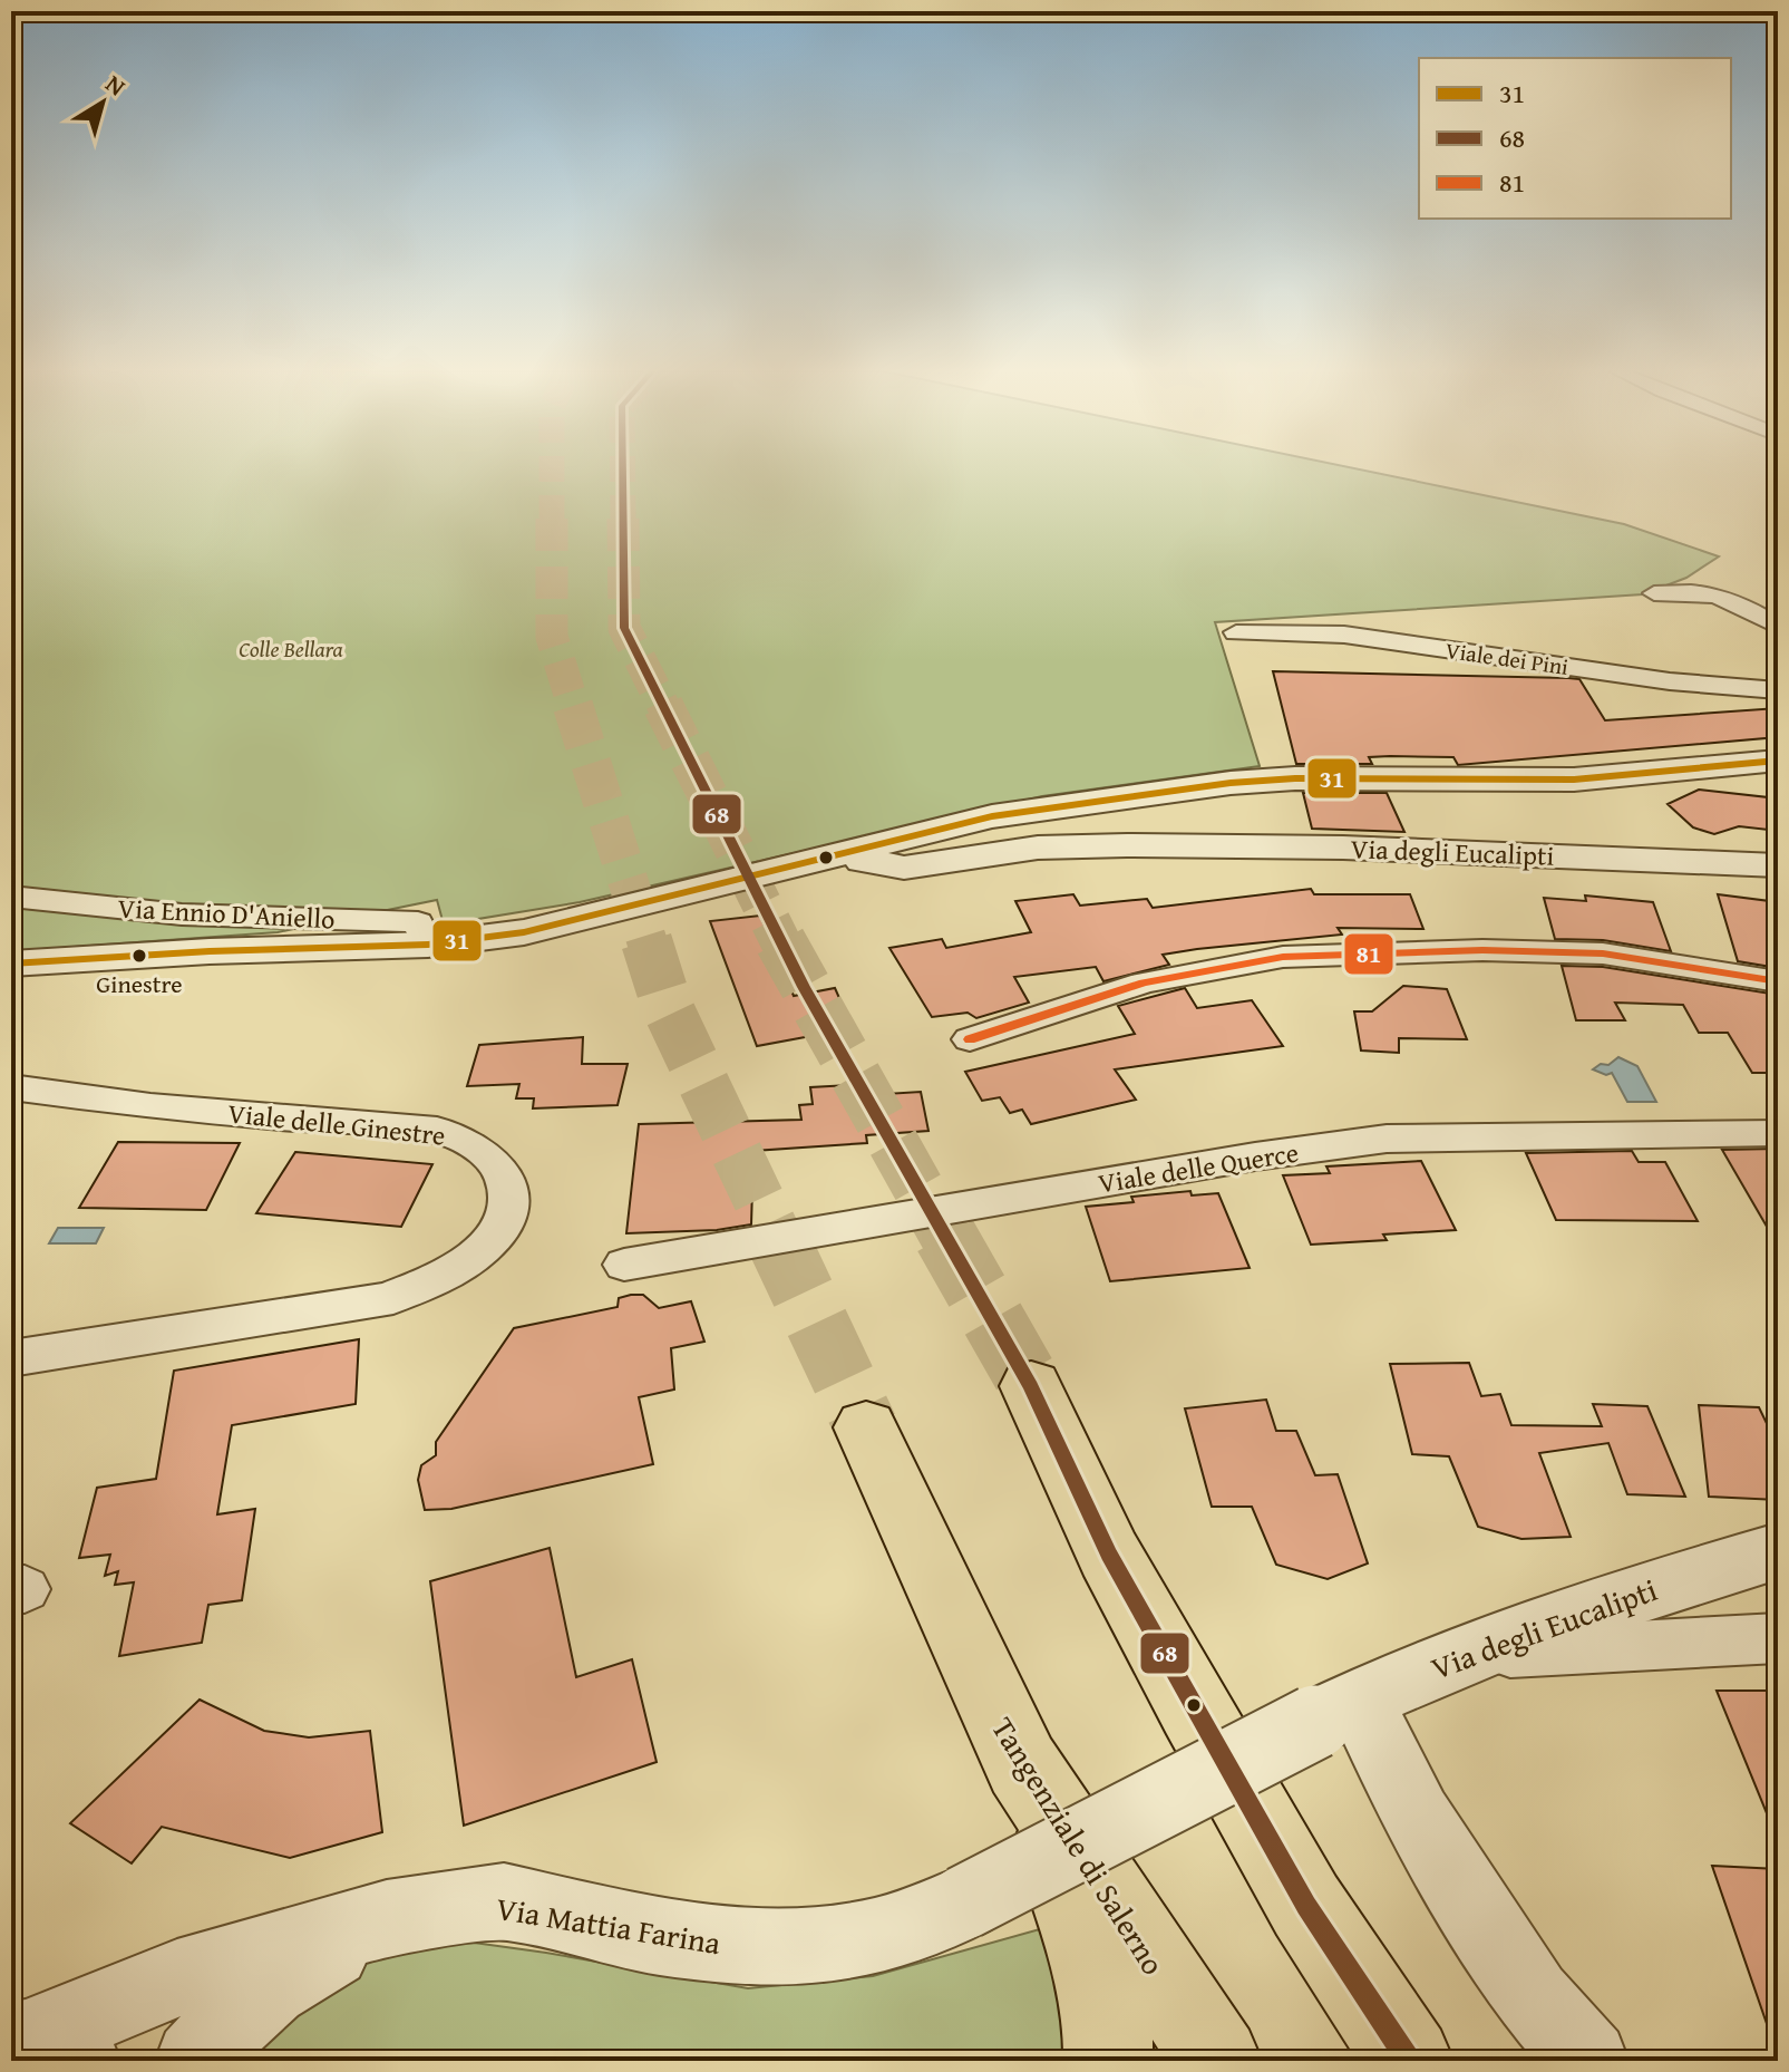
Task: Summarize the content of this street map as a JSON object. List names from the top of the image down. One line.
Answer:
{"streets":{"highway":["Tangenziale di Salerno"],"street":["Viale dei Pini","Via degli Eucalipti","Via Ennio D'Aniello","Viale delle Ginestre","Viale delle Querce","Via Mattia Farina"]},"crossings":[["Via degli Eucalipti","Via Ennio D'Aniello"],["Via degli Eucalipti","Via Mattia Farina"]],"parks":["Colle Bellara"],"places":["Ginestre"],"lines":["transit line 68","transit line 31","transit line 81"],"legend":["31","68","81"],"north":"top right"}
